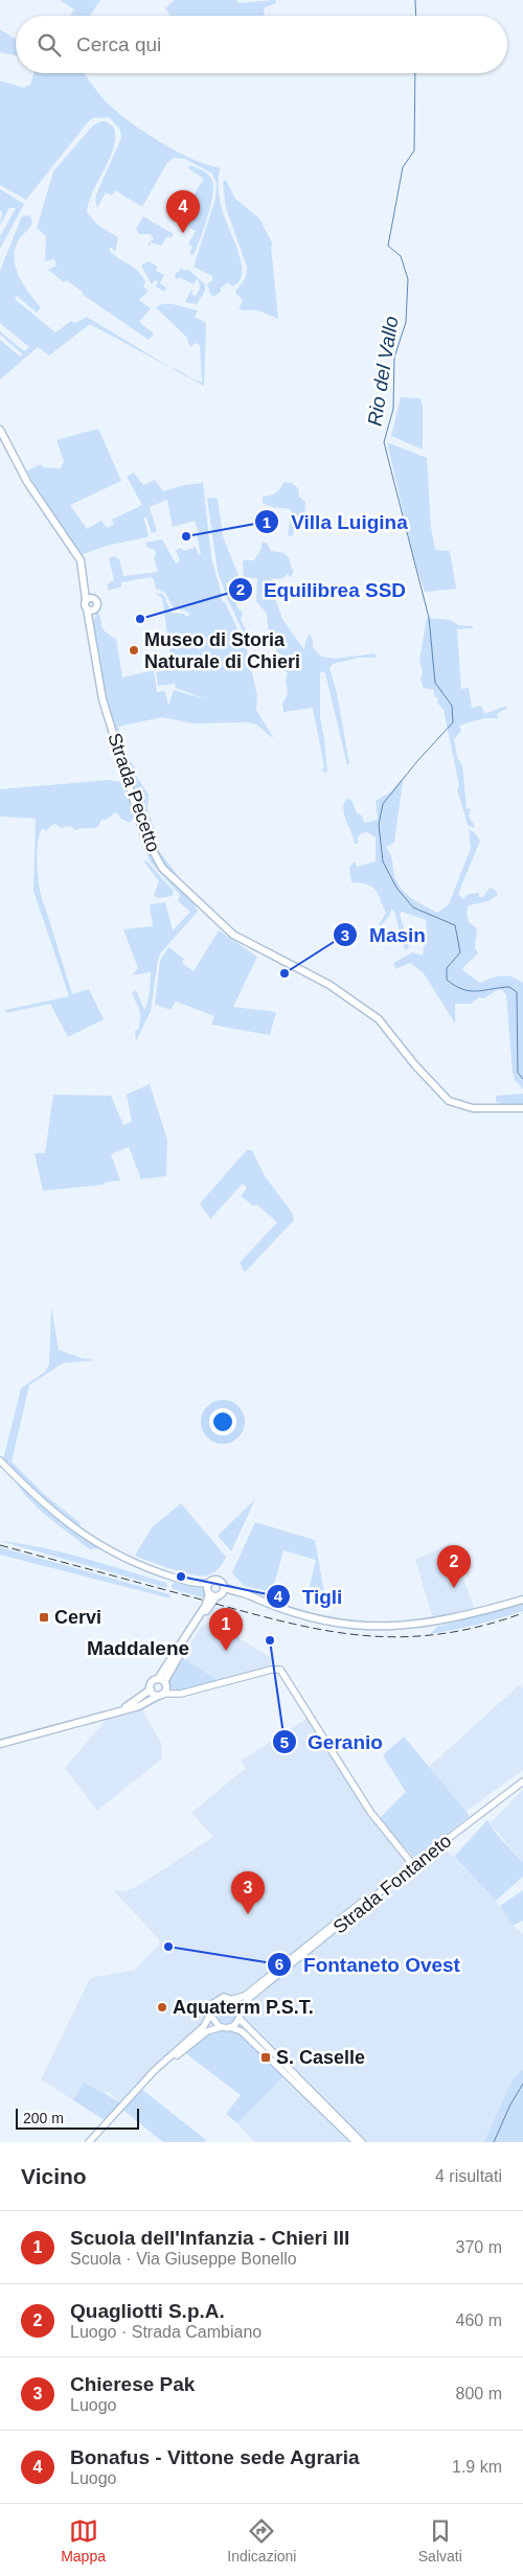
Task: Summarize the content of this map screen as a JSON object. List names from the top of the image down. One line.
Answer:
{"streets":{"main road":["Strada Pecetto"],"street":["Strada Fontaneto"]},"districts":["Maddalene"],"water":["Rio del Vallo"],"places":{"other":["Villa Luigina","Equilibrea SSD","Museo di Storia Naturale di Chieri","Masin","Tigli","Geranio","Fontaneto Ovest","Aquaterm P.S.T."],"transit":["Cervi","S. Caselle"]},"scale_bar":"200 m","page":{"search":"Cerca qui","pins":["4","2","1","3"],"scale":"200 m","heading":["Vicino","4 risultati"],"list":[{"mark":"1","name":"Scuola dell'Infanzia - Chieri III","note":"Scuola · Via Giuseppe Bonello","value":"370 m"},{"mark":"2","name":"Quagliotti S.p.A.","note":"Luogo · Strada Cambiano","value":"460 m"},{"mark":"3","name":"Chierese Pak","note":"Luogo","value":"800 m"},{"mark":"4","name":"Bonafus - Vittone sede Agraria","note":"Luogo","value":"1.9 km"}],"nav":["Mappa","Indicazioni","Salvati"]}}
